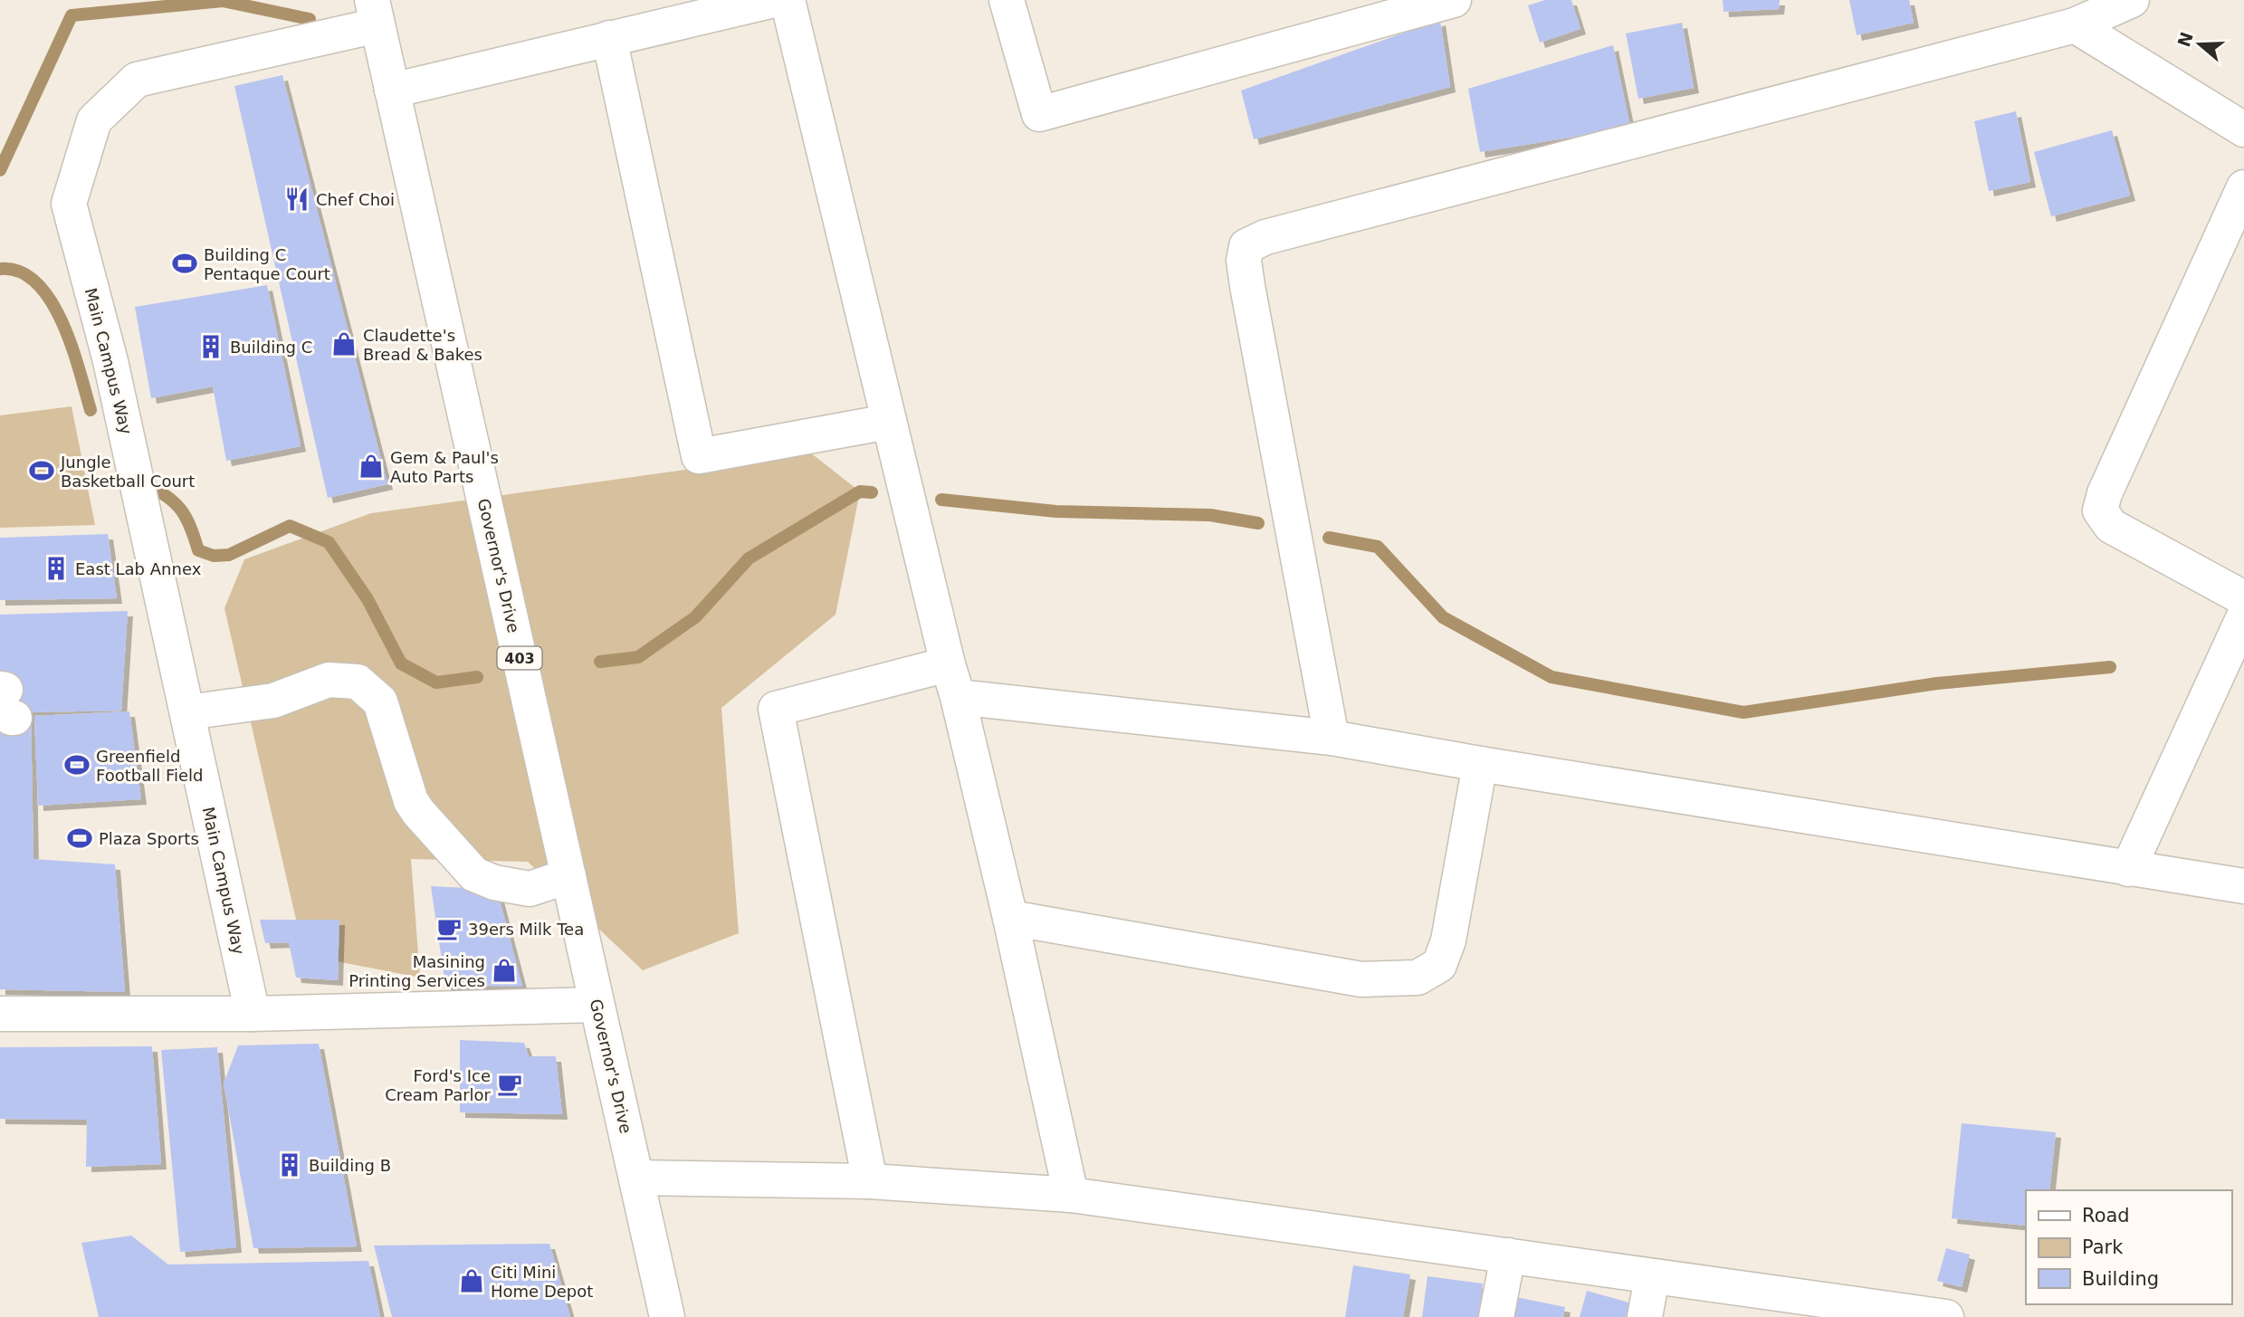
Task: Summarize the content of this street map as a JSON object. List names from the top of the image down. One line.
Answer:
{"streets":{"street":["Main Campus Way","Governor's Drive","403"]},"crossings":[["Main Campus Way","Governor's Drive"]],"places":{"restaurant":["Chef Choi"],"sports":["Building C Pentaque Court","Jungle Basketball Court","Greenfield Football Field","Plaza Sports"],"shop":["Claudette's Bread & Bakes","Gem & Paul's Auto Parts","Masining Printing Services","Citi Mini Home Depot"],"building":["Building C","East Lab Annex","Building B"],"cafe":["39ers Milk Tea","Ford's Ice Cream Parlor"]},"legend":["Road","Park","Building"],"north":"left"}
